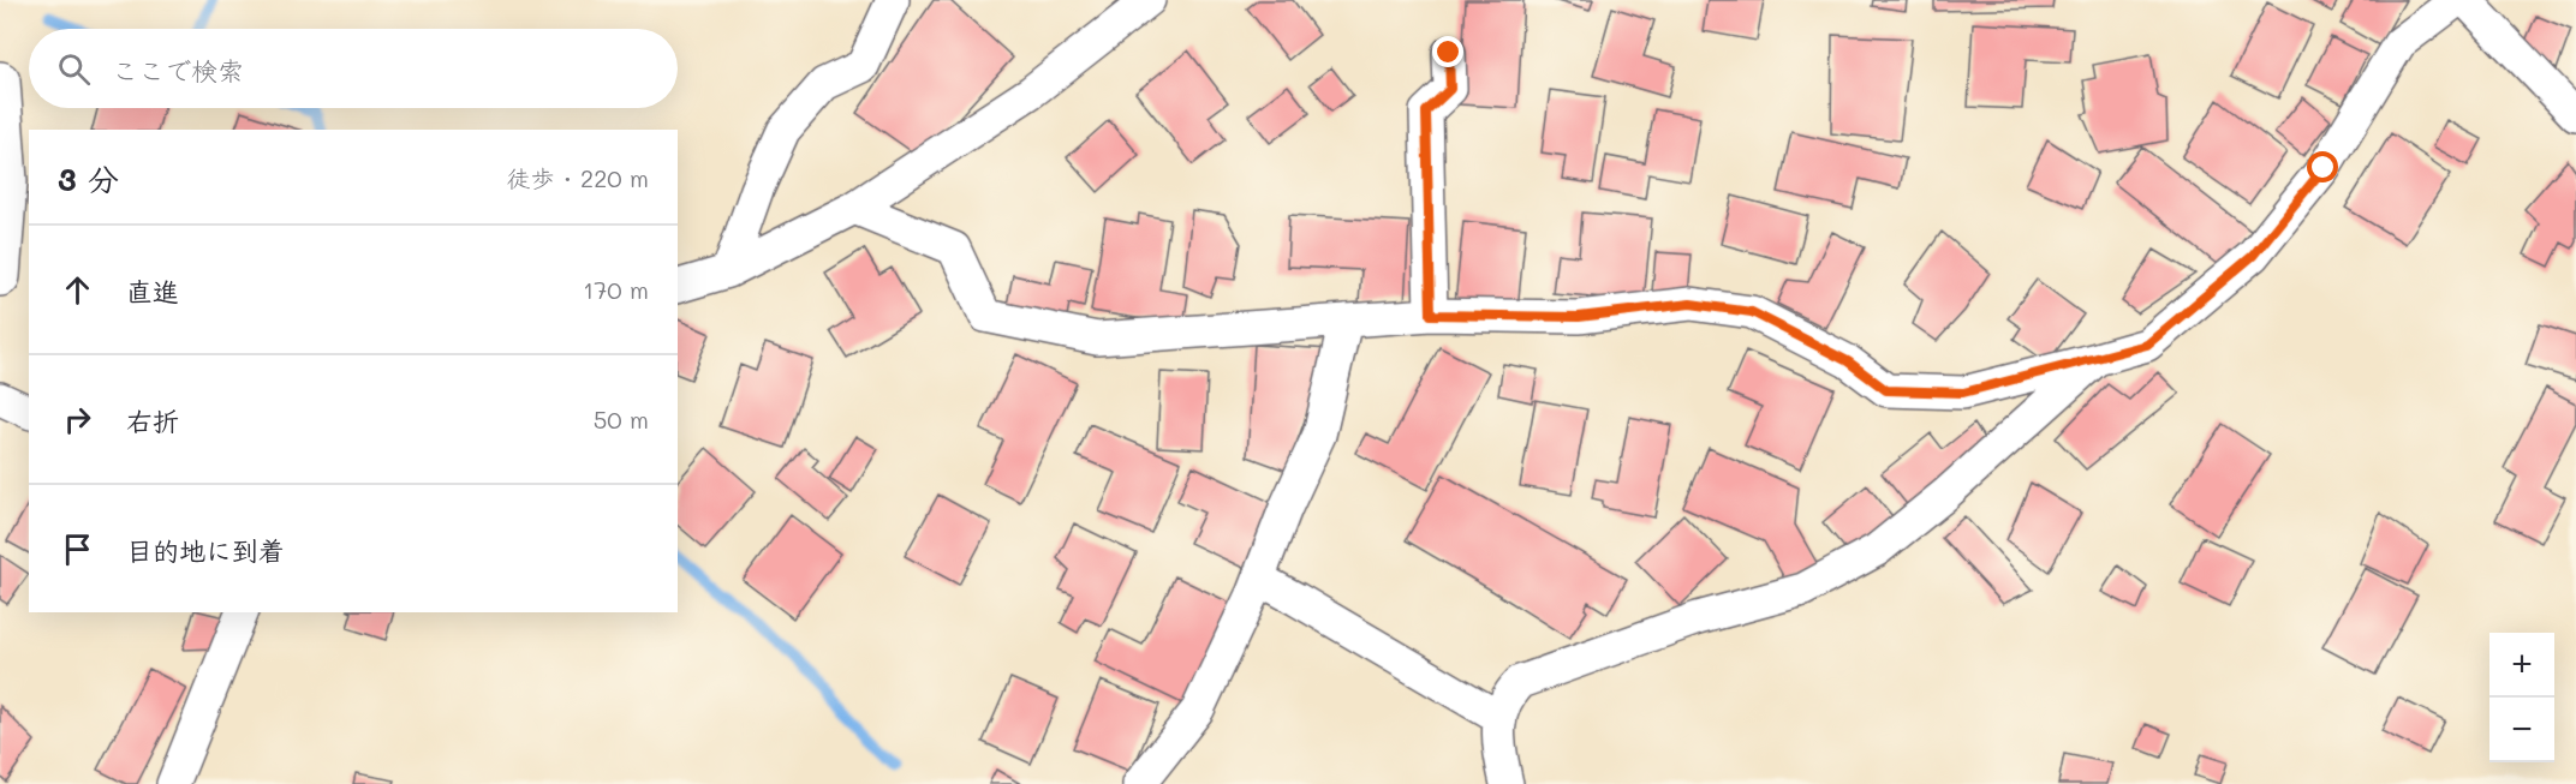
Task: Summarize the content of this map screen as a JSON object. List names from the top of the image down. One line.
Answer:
{"page":{"search":"ここで検索","heading":["3 分","徒歩 · 220 m"],"list":[["直進","170 m"],["右折","50 m"],"目的地に到着"],"map_buttons":["+","−"]}}
